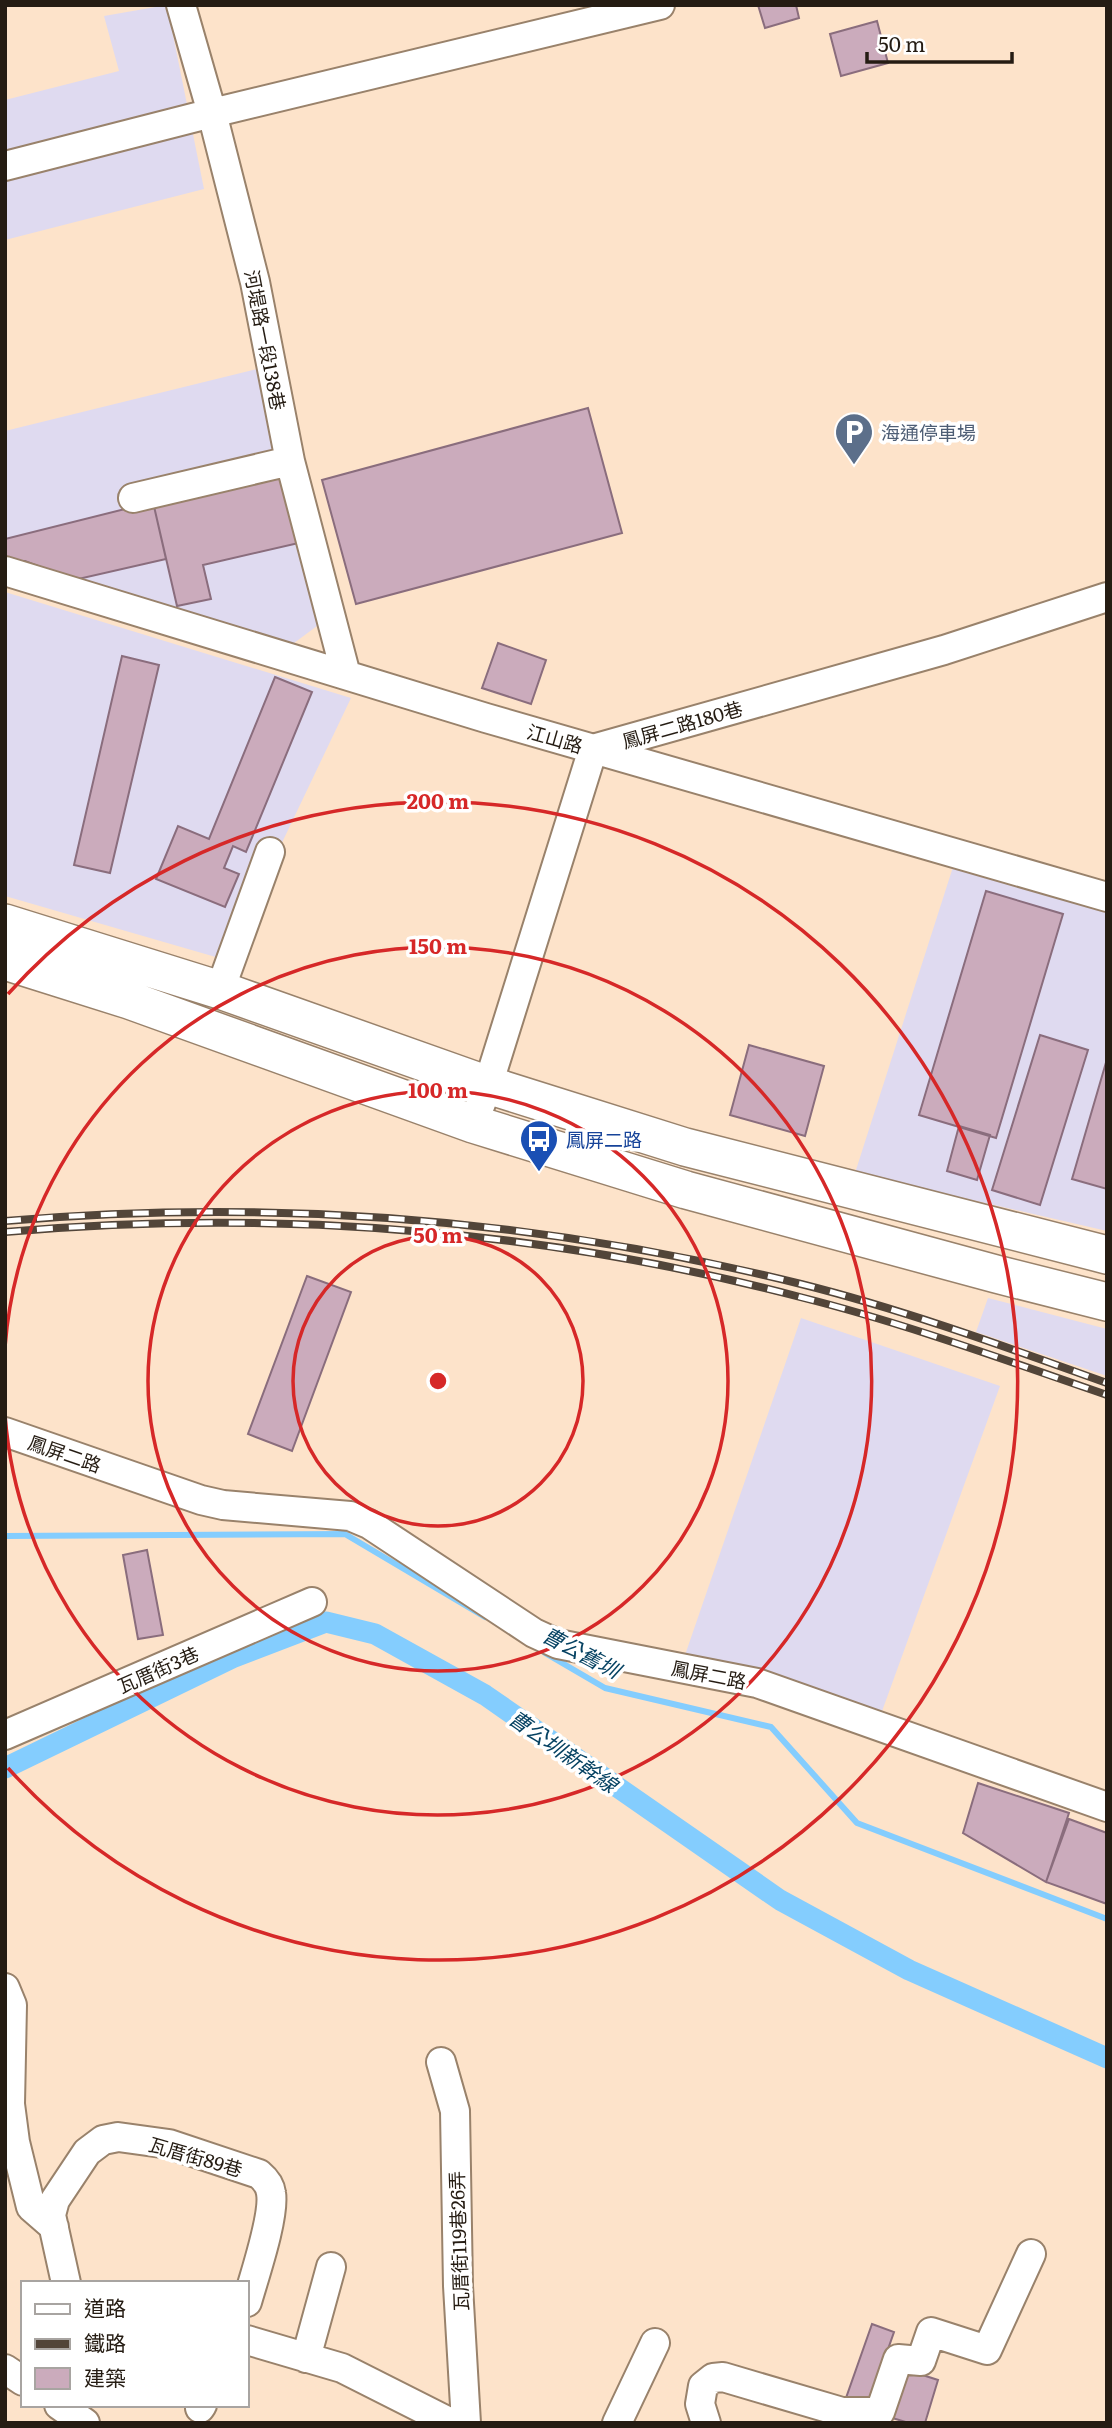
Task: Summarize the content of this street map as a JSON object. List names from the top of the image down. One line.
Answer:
{"streets":{"street":["河堤路一段138巷","鳳屏二路180巷","江山路","鳳屏二路","瓦厝街3巷","瓦厝街89巷","瓦厝街119巷26弄"]},"crossings":[["河堤路一段138巷","江山路"],["鳳屏二路180巷","江山路"]],"water":["曹公舊圳","曹公圳新幹線"],"places":{"parking":["海通停車場"],"bus stop":["鳳屏二路"]},"legend":["道路","鐵路","建築"],"scale_bar":"50 m","rings":["200 m","150 m","100 m","50 m"]}
